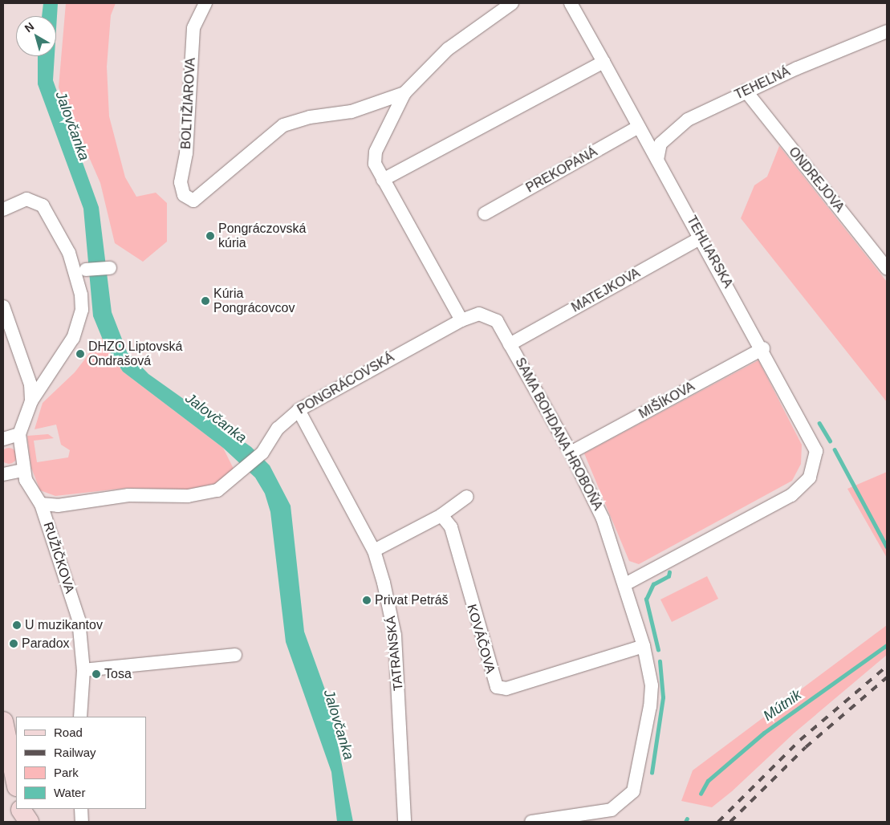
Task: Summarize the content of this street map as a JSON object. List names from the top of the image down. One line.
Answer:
{"streets":{"street":["TEHELNÁ","BOLTIŽIAROVA","PREKOPANÁ","ONDREJOVA","TEHLIARSKA","MATEJKOVA","PONGRÁCOVSKÁ","MIŠÍKOVA","SAMA BOHDANA HROBOŇA","RUŽIČKOVA","KOVÁČOVA","TATRANSKÁ"]},"crossings":[["TEHELNÁ","ONDREJOVA"],["TEHELNÁ","TEHLIARSKA"],["PREKOPANÁ","TEHLIARSKA"],["TEHLIARSKA","MATEJKOVA"],["TEHLIARSKA","MIŠÍKOVA"],["TEHLIARSKA","SAMA BOHDANA HROBOŇA"],["MATEJKOVA","SAMA BOHDANA HROBOŇA"],["PONGRÁCOVSKÁ","SAMA BOHDANA HROBOŇA"],["PONGRÁCOVSKÁ","RUŽIČKOVA"],["PONGRÁCOVSKÁ","TATRANSKÁ"],["MIŠÍKOVA","SAMA BOHDANA HROBOŇA"],["SAMA BOHDANA HROBOŇA","KOVÁČOVA"]],"water":["Jalovčanka","Mútnik"],"places":["Pongráczovská kúria","Kúria Pongrácovcov","DHZO Liptovská Ondrašová","Privat Petráš","U muzikantov","Paradox","Tosa"],"legend":["Road","Railway","Park","Water"],"north":"top left"}
